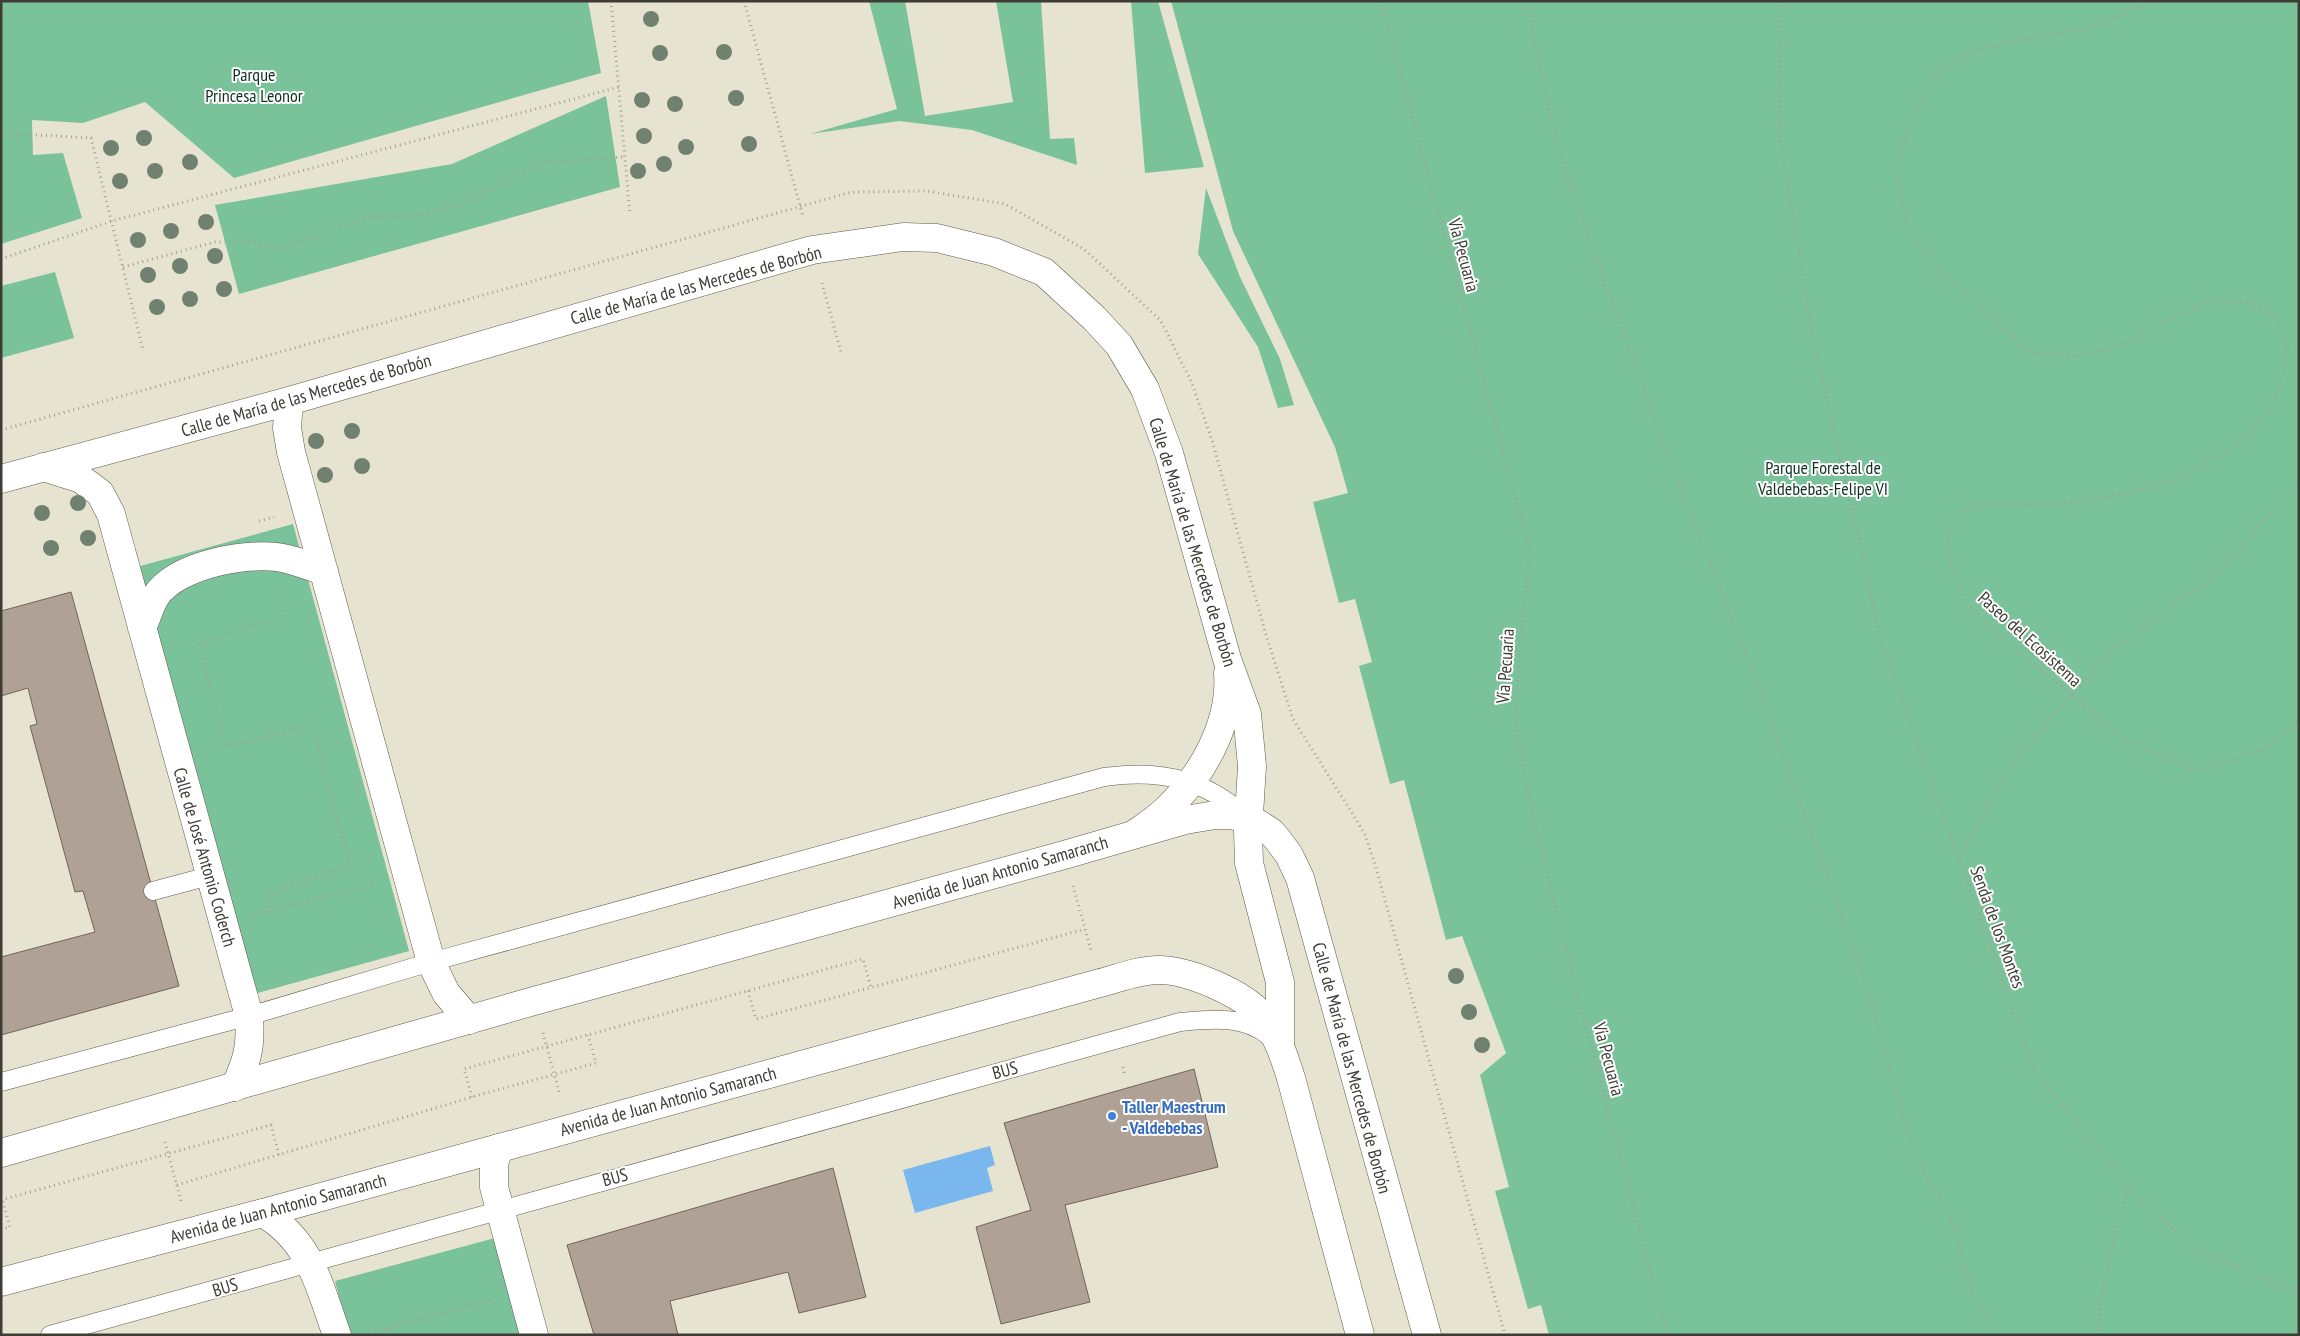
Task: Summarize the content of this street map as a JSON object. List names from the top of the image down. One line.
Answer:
{"streets":{"street":["Calle de María de las Mercedes de Borbón","Calle de José Antonio Coderch","Avenida de Juan Antonio Samaranch"],"lane":["BUS"],"path":["Vía Pecuaria","Paseo del Ecosistema","Senda de los Montes"]},"crossings":[["Calle de María de las Mercedes de Borbón","Calle de José Antonio Coderch"],["Calle de María de las Mercedes de Borbón","Avenida de Juan Antonio Samaranch"],["Calle de María de las Mercedes de Borbón","BUS"],["Paseo del Ecosistema","Senda de los Montes"],["Calle de José Antonio Coderch","Avenida de Juan Antonio Samaranch"],["Avenida de Juan Antonio Samaranch","BUS"]],"parks":["Parque Princesa Leonor","Parque Forestal de Valdebebas-Felipe VI"],"places":["Taller Maestrum - Valdebebas"]}
